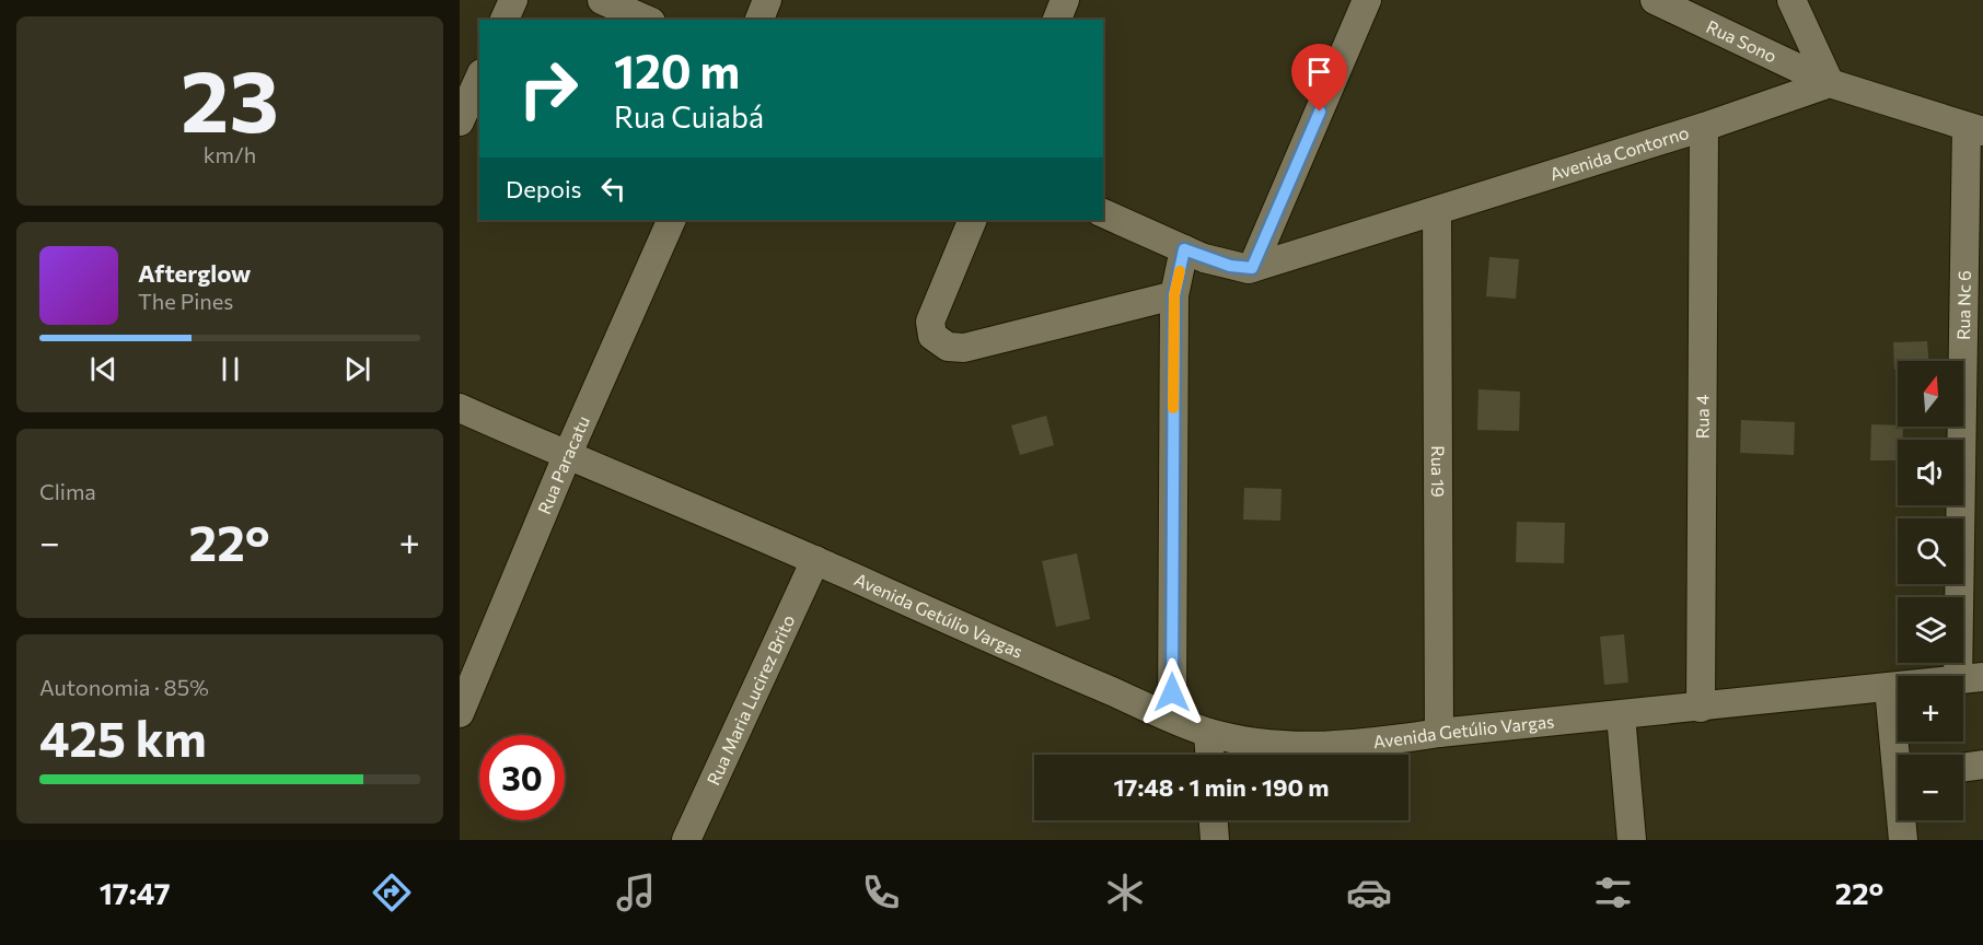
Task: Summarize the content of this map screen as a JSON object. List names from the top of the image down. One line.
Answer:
{"streets":{"street":["Rua Sono","Avenida Contorno","Rua Nc 6","Rua 4","Rua Paracatu","Rua 19","Avenida Getúlio Vargas","Rua Maria Lucirez Brito"]},"crossings":[["Rua Sono","Avenida Contorno"],["Avenida Contorno","Rua 4"],["Avenida Contorno","Rua 19"],["Rua Nc 6","Avenida Getúlio Vargas"],["Rua 4","Avenida Getúlio Vargas"],["Rua Paracatu","Avenida Getúlio Vargas"],["Rua 19","Avenida Getúlio Vargas"],["Avenida Getúlio Vargas","Rua Maria Lucirez Brito"]],"north":"top","page":{"tile":[["23","km/h"],"Clima",["Autonomia · 85%","425 km"]],"turn":["120 m","Rua Cuiabá"],"then":"Depois","song":["Afterglow","The Pines"],"map_buttons":["+","−"],"heat":["−","22°","+"],"limit":"30","trip":"17:48 · 1 min · 190 m","tabs":["17:47","22°"]}}
